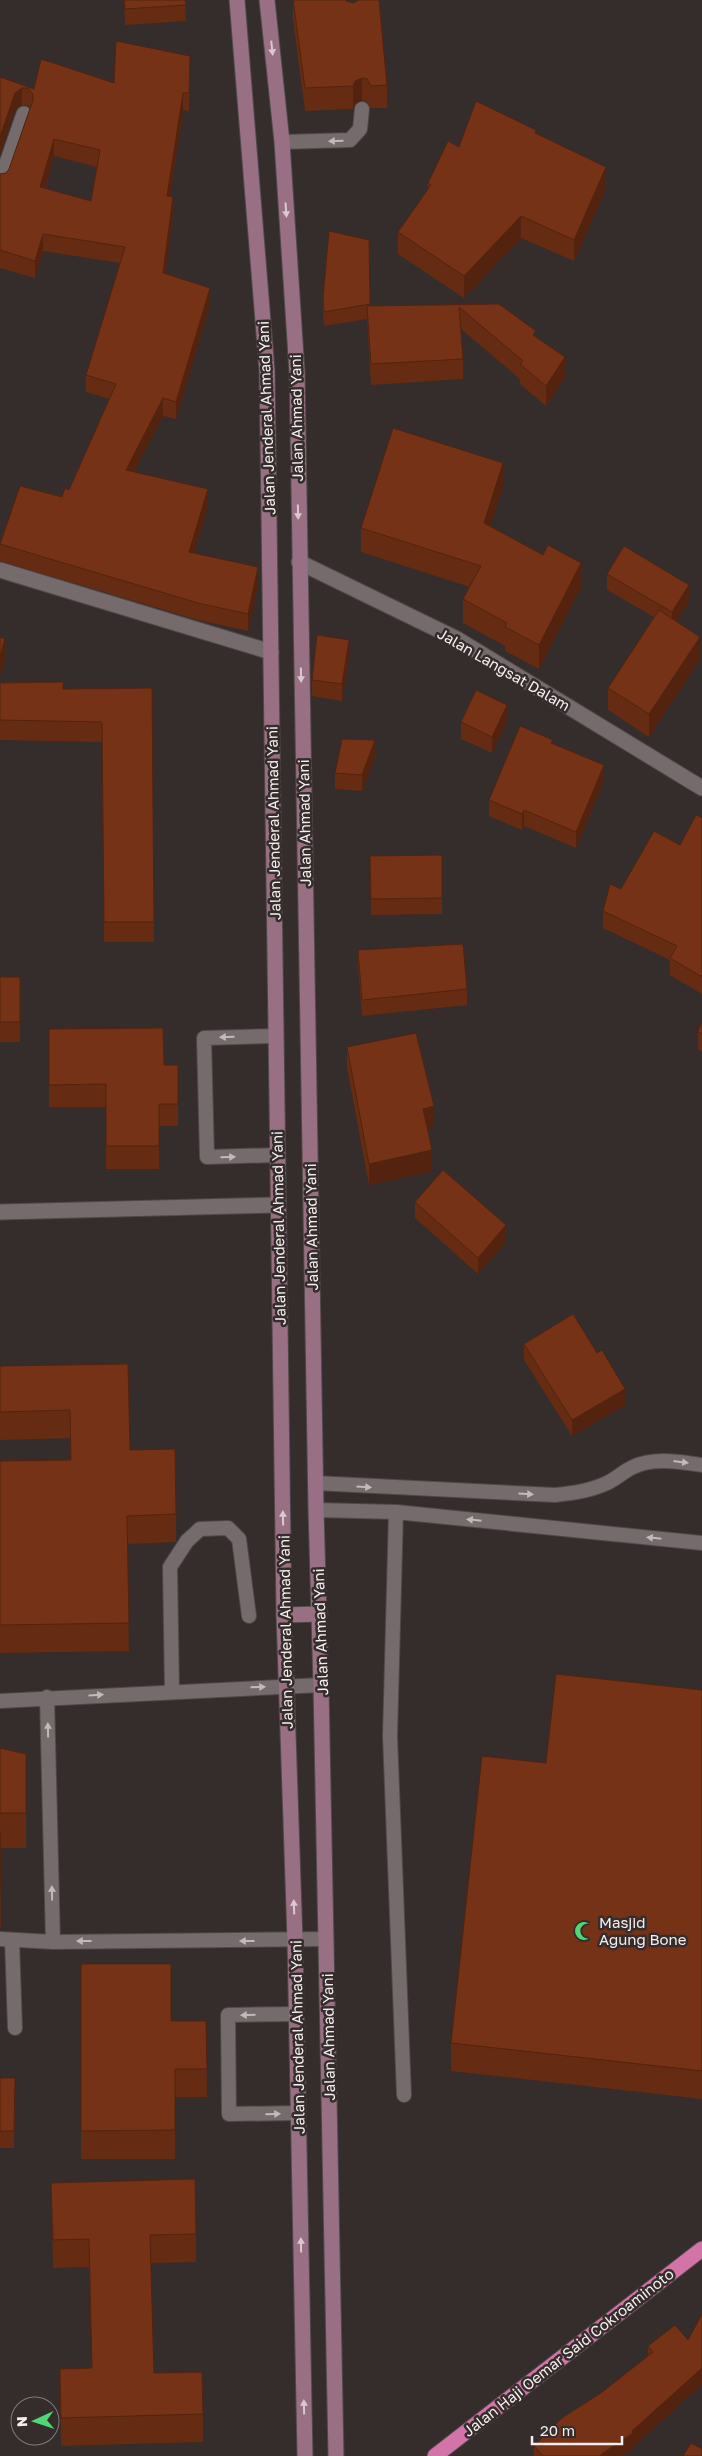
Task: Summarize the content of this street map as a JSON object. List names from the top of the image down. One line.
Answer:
{"streets":{"highway":["Jalan Haji Oemar Said Cokroaminoto"],"main road":["Jalan Jenderal Ahmad Yani","Jalan Ahmad Yani"],"street":["Jalan Langsat Dalam"]},"crossings":[["Jalan Ahmad Yani","Jalan Langsat Dalam"]],"one_way":["Jalan Jenderal Ahmad Yani","Jalan Ahmad Yani"],"places":{"mosque":["Masjid Agung Bone"]},"scale_bar":"20 m","north":"left"}
